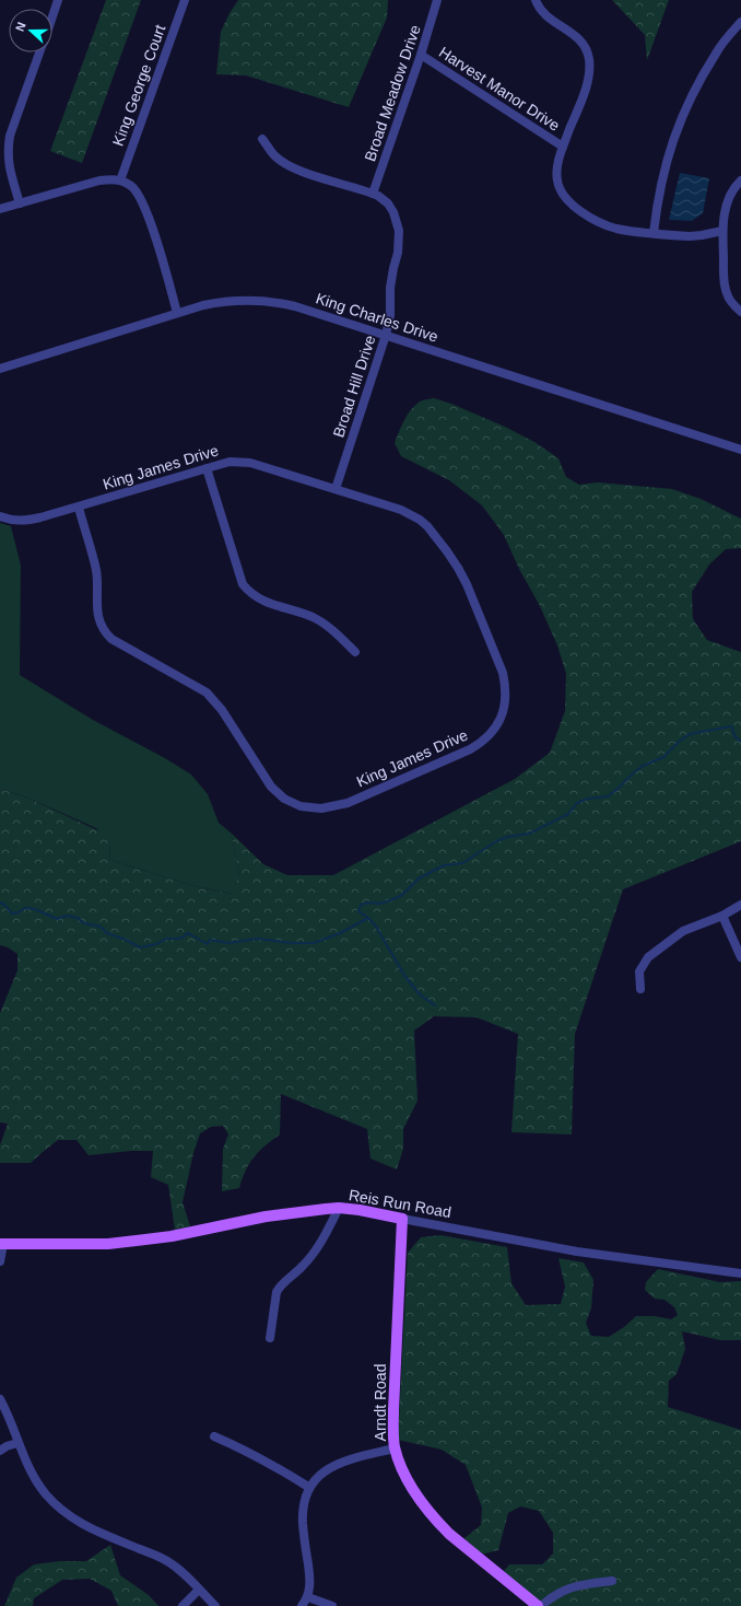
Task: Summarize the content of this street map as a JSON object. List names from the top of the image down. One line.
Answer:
{"streets":{"main road":["Reis Run Road","Arndt Road"],"street":["King George Court","Harvest Manor Drive","Broad Meadow Drive","King Charles Drive","Broad Hill Drive","King James Drive"]},"crossings":[["Harvest Manor Drive","Broad Meadow Drive"],["Broad Meadow Drive","Broad Hill Drive"],["King Charles Drive","Broad Hill Drive"],["Broad Hill Drive","King James Drive"],["Reis Run Road","Arndt Road"]],"north":"left"}
